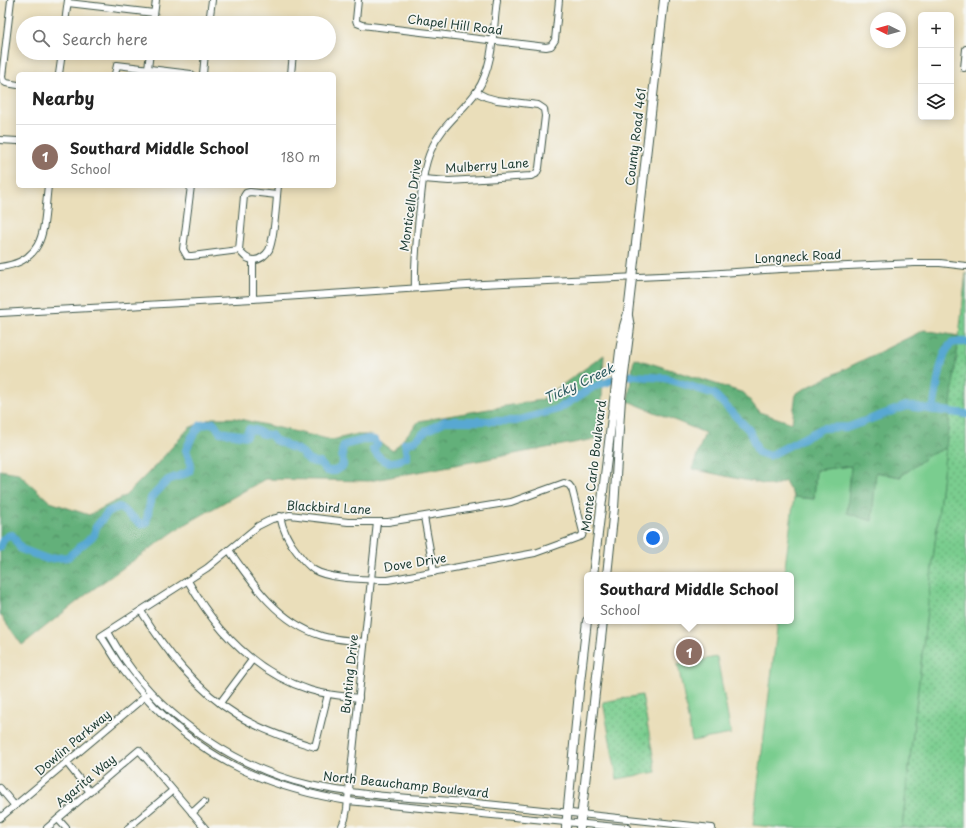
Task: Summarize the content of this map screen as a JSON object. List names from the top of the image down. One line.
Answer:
{"streets":{"main road":["County Road 461","Monte Carlo Boulevard"],"street":["Chapel Hill Road","Mulberry Lane","Monticello Drive","Longneck Road","Blackbird Lane","Dove Drive","Bunting Drive","Dowlin Parkway","Agarita Way","North Beauchamp Boulevard"]},"crossings":[["Chapel Hill Road","Monticello Drive"],["County Road 461","Longneck Road"],["County Road 461","Monte Carlo Boulevard"],["Mulberry Lane","Monticello Drive"],["Monticello Drive","Longneck Road"],["Longneck Road","Monte Carlo Boulevard"],["Blackbird Lane","Dove Drive"],["Blackbird Lane","Bunting Drive"],["Blackbird Lane","North Beauchamp Boulevard"],["Dove Drive","Bunting Drive"],["Bunting Drive","North Beauchamp Boulevard"],["Dowlin Parkway","North Beauchamp Boulevard"]],"water":["Ticky Creek"],"north":"left","page":{"map_buttons":["+","−"],"search":"Search here","heading":"Nearby","list":[{"mark":"1","name":"Southard Middle School","note":"School","value":"180 m"}],"popup":["Southard Middle School","School"],"pins":"1"}}
